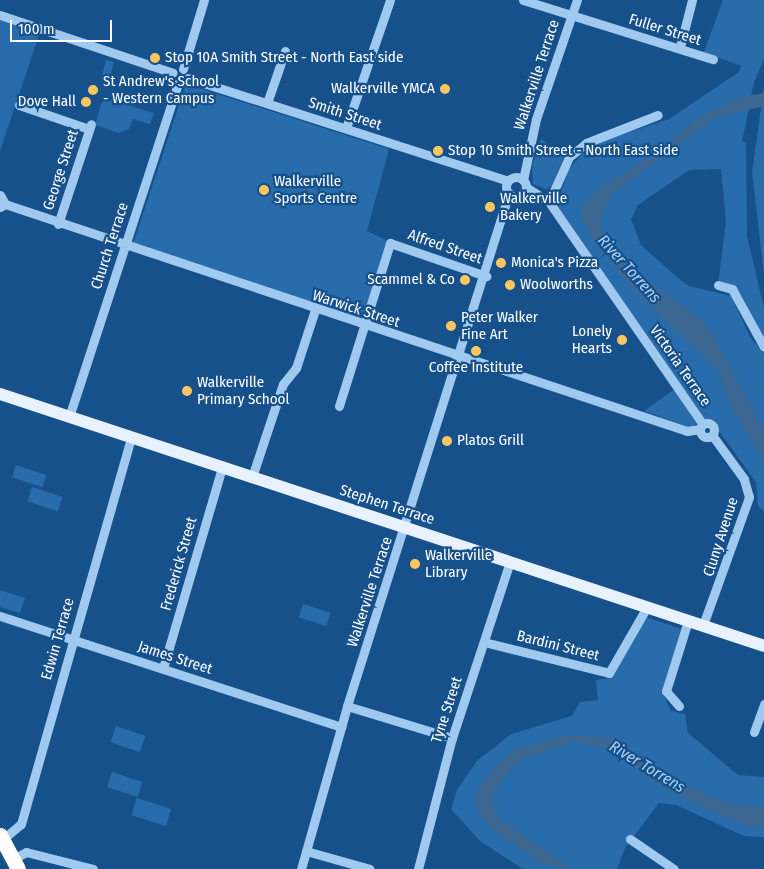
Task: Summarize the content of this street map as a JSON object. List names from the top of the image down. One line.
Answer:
{"streets":{"main road":["Stephen Terrace"],"street":["Fuller Street","Walkerville Terrace","Smith Street","George Street","Church Terrace","Alfred Street","Warwick Street","Victoria Terrace","Cluny Avenue","Frederick Street","Edwin Terrace","Bardini Street","James Street","Tyne Street"]},"crossings":[["Fuller Street","Walkerville Terrace"],["Walkerville Terrace","Smith Street"],["Walkerville Terrace","Alfred Street"],["Walkerville Terrace","Warwick Street"],["Walkerville Terrace","Victoria Terrace"],["Walkerville Terrace","Stephen Terrace"],["Walkerville Terrace","James Street"],["Smith Street","Victoria Terrace"],["George Street","Warwick Street"],["Church Terrace","Warwick Street"],["Church Terrace","Stephen Terrace"],["Alfred Street","Warwick Street"],["Warwick Street","Victoria Terrace"],["Victoria Terrace","Cluny Avenue"],["Stephen Terrace","Cluny Avenue"],["Stephen Terrace","Frederick Street"],["Stephen Terrace","Edwin Terrace"],["Stephen Terrace","Bardini Street"],["Stephen Terrace","Tyne Street"],["Frederick Street","James Street"],["Edwin Terrace","James Street"],["Bardini Street","Tyne Street"]],"water":["River Torrens"],"places":["Stop 10A Smith Street - North East side","Walkerville YMCA","St Andrew's School - Western Campus","Dove Hall","Stop 10 Smith Street - North East side","Walkerville Sports Centre","Walkerville Bakery","Monica's Pizza","Scammel & Co","Woolworths","Peter Walker Fine Art","Lonely Hearts","Coffee Institute","Walkerville Primary School","Platos Grill","Walkerville Library"],"scale_bar":"100 m"}
